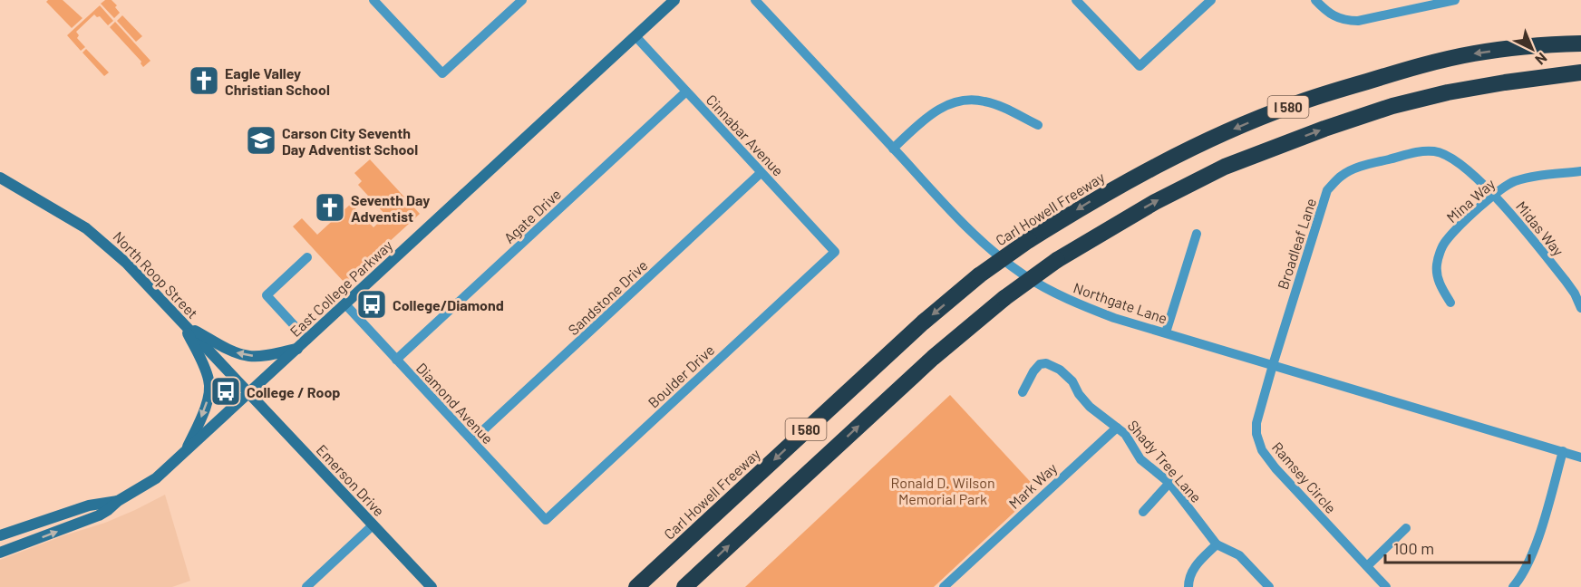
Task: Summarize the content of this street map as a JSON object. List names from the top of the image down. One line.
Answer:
{"streets":{"highway":["I 580","Carl Howell Freeway"],"main road":["North Roop Street","East College Parkway","Emerson Drive"],"street":["Cinnabar Avenue","Mina Way","Agate Drive","Midas Way","Broadleaf Lane","Sandstone Drive","Northgate Lane","Boulder Drive","Diamond Avenue","Shady Tree Lane","Ramsey Circle","Mark Way"]},"crossings":[["Cinnabar Avenue","Agate Drive"],["Cinnabar Avenue","East College Parkway"],["Cinnabar Avenue","Sandstone Drive"],["Cinnabar Avenue","Boulder Drive"],["Mina Way","Midas Way"],["Mina Way","Broadleaf Lane"],["Agate Drive","Diamond Avenue"],["Midas Way","Broadleaf Lane"],["Broadleaf Lane","Northgate Lane"],["Broadleaf Lane","Ramsey Circle"],["North Roop Street","East College Parkway"],["North Roop Street","Emerson Drive"],["East College Parkway","Diamond Avenue"],["East College Parkway","Emerson Drive"],["Sandstone Drive","Diamond Avenue"],["Northgate Lane","Ramsey Circle"],["Boulder Drive","Diamond Avenue"],["Shady Tree Lane","Mark Way"]],"parks":["Ronald D. Wilson Memorial Park"],"places":{"church":["Eagle Valley Christian School","Seventh Day Adventist"],"school or university":["Carson City Seventh Day Adventist School"],"bus stop":["College/Diamond","College / Roop"]},"scale_bar":"100 m","north":"bottom right"}
